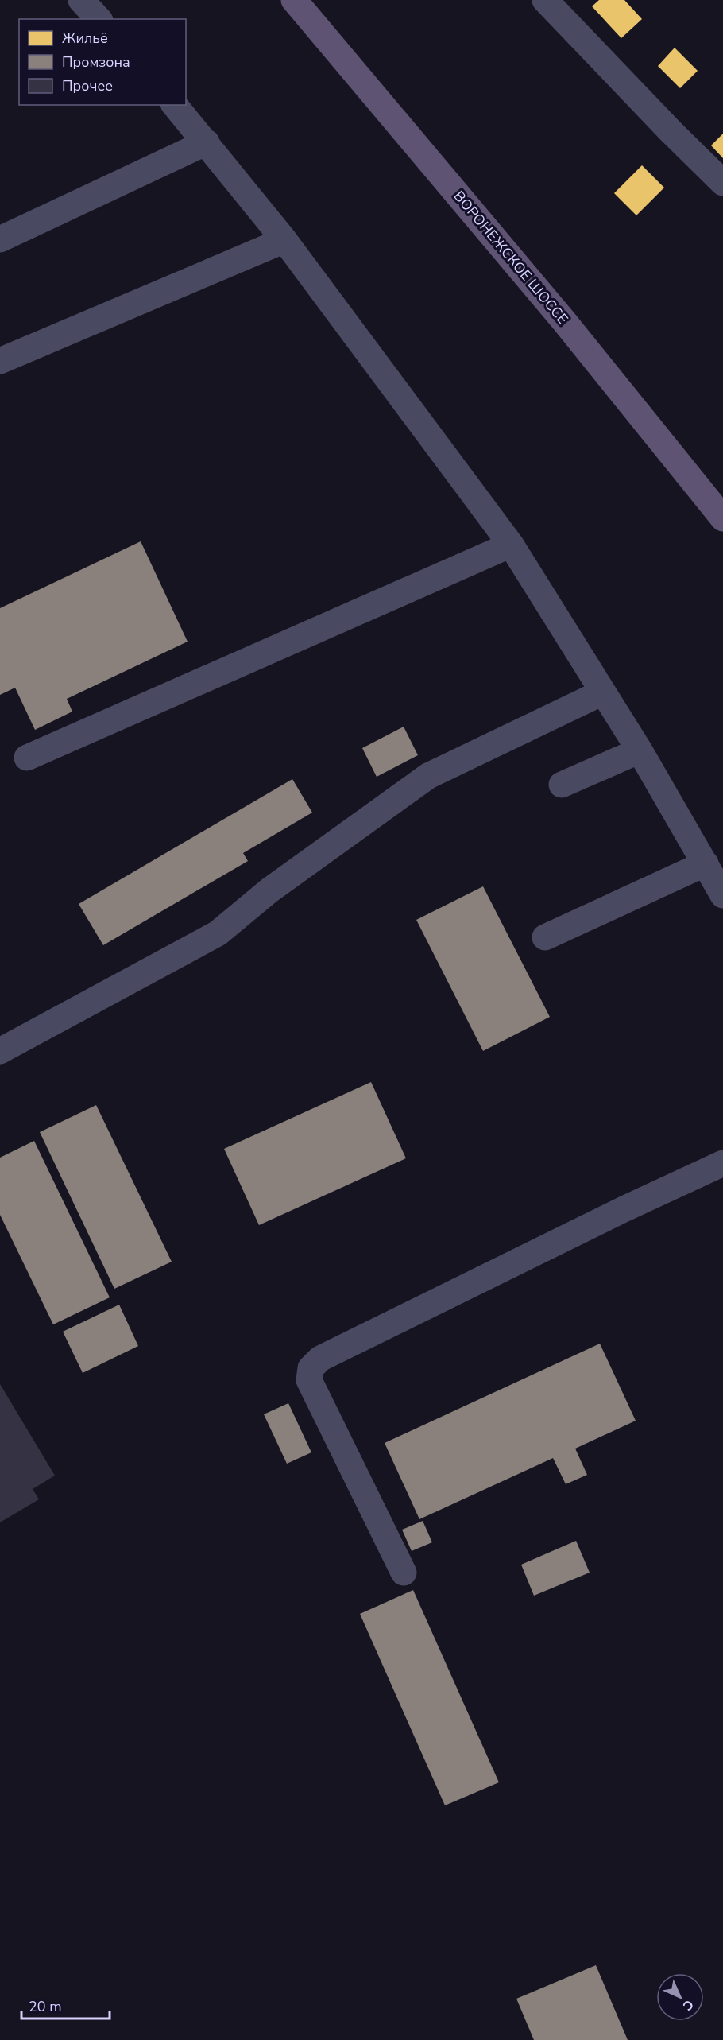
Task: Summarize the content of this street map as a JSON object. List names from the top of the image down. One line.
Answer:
{"streets":{"main road":["ВОРОНЕЖСКОЕ ШОССЕ"]},"legend":["Жильё","Промзона","Прочее"],"scale_bar":"20 m","north":"bottom right"}
